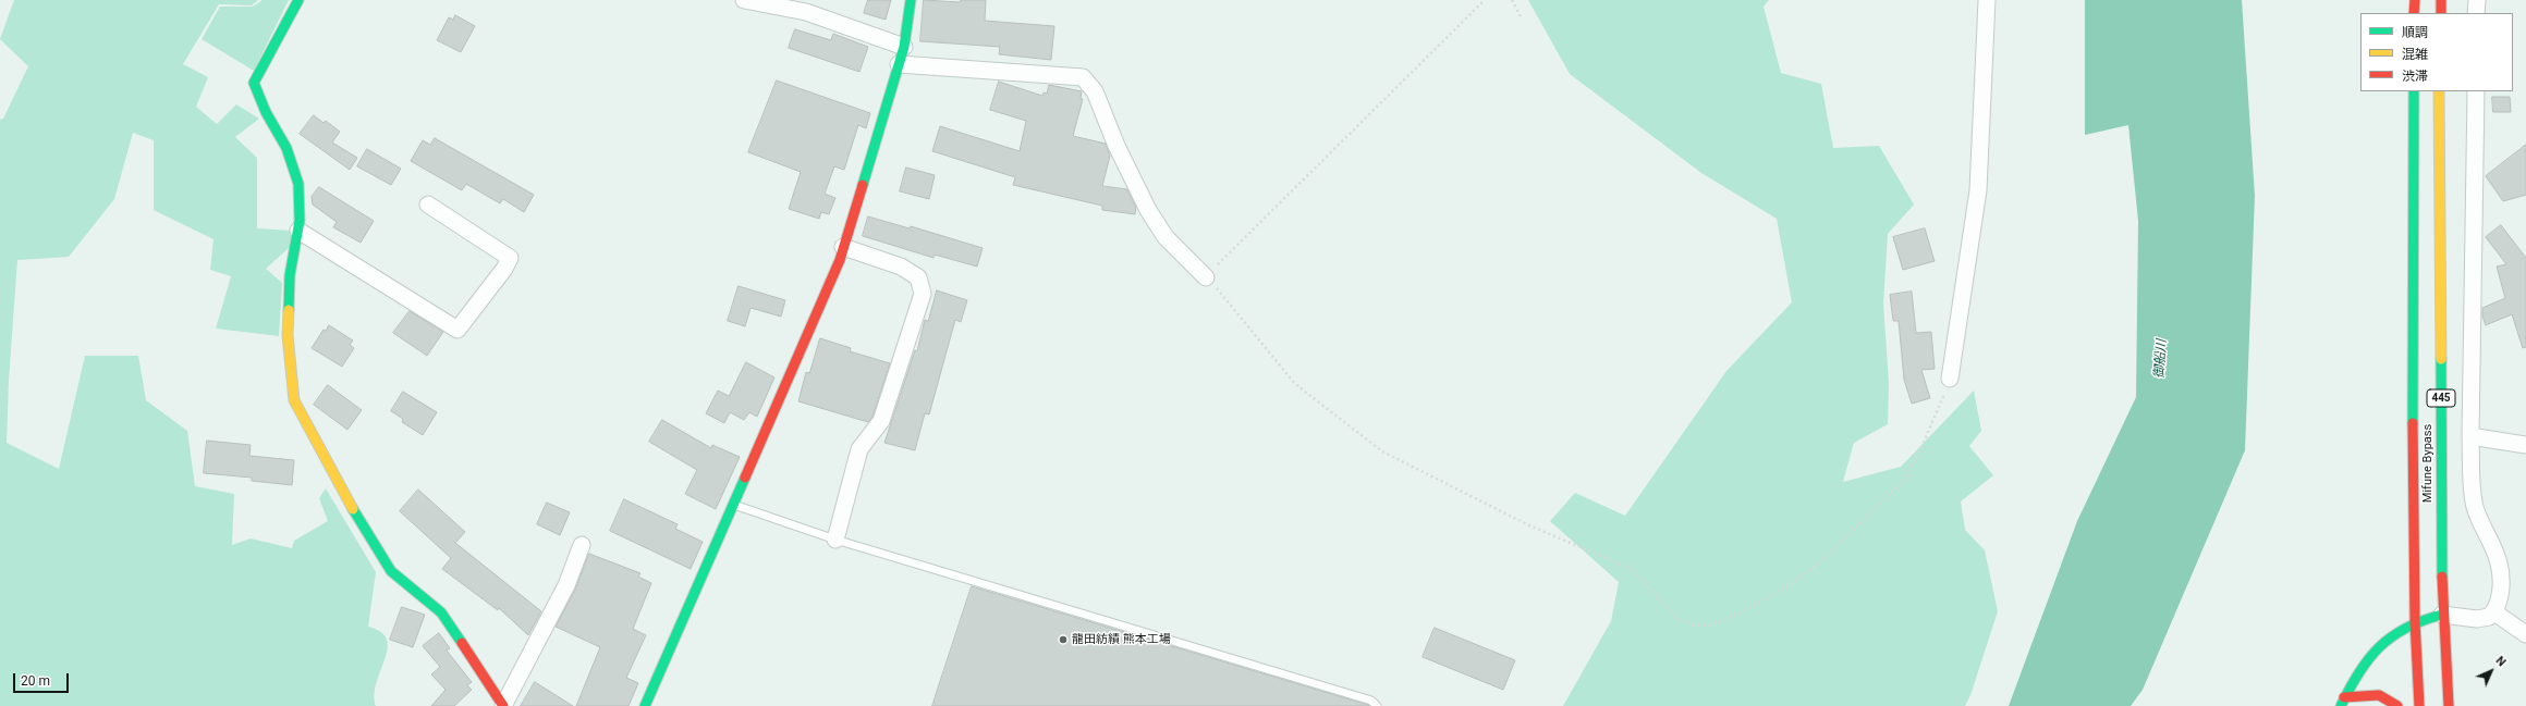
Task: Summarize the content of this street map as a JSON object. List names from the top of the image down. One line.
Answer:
{"streets":{"main road":["445","Mifune Bypass"]},"water":["御船川"],"places":["龍田紡績 熊本工場"],"legend":["順調","混雑","渋滞"],"scale_bar":"20 m","north":"top right"}
